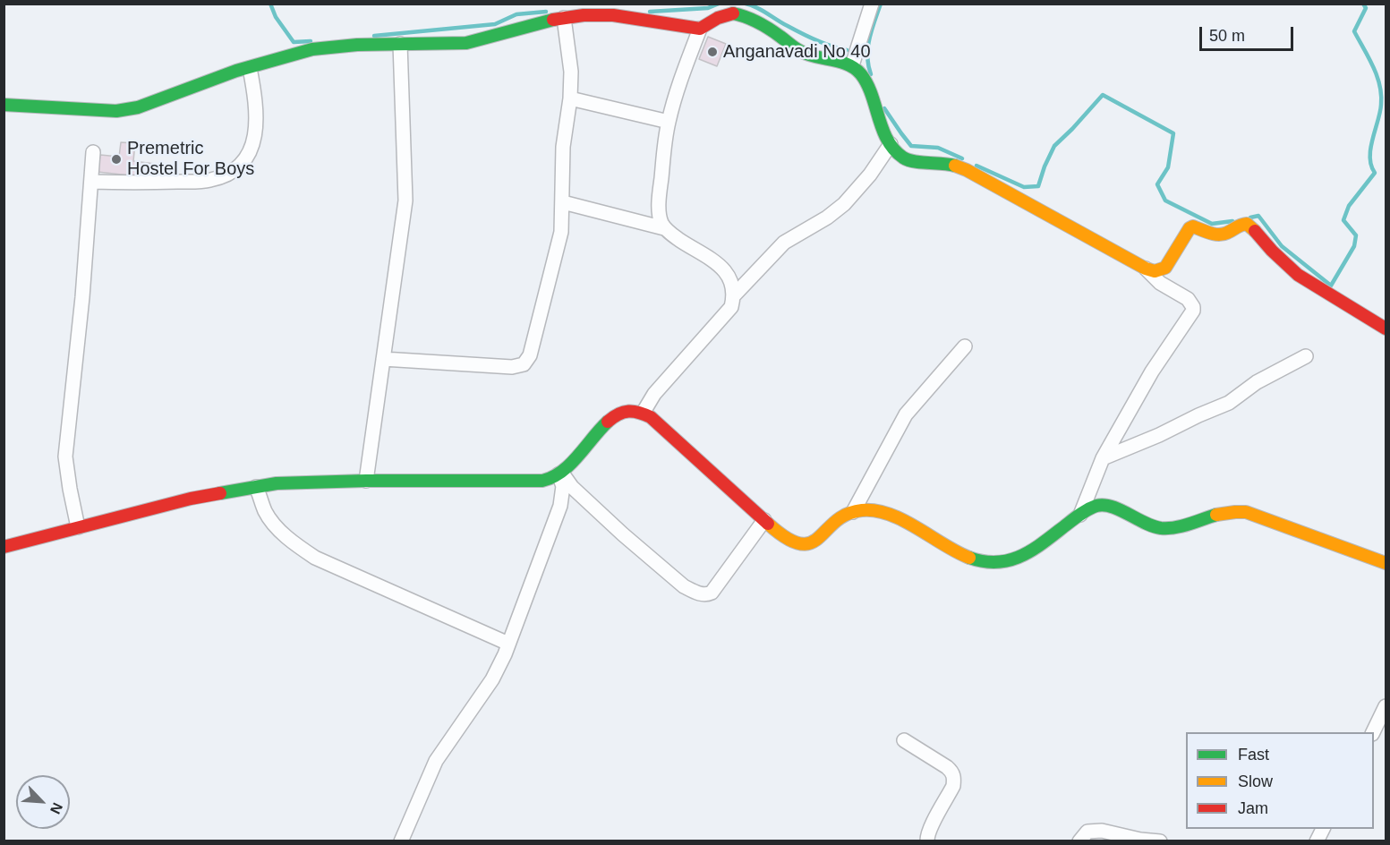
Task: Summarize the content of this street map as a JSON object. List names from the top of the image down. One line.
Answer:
{"places":["Anganavadi No 40","Premetric Hostel For Boys"],"legend":["Fast","Slow","Jam"],"scale_bar":"50 m","north":"bottom right"}
